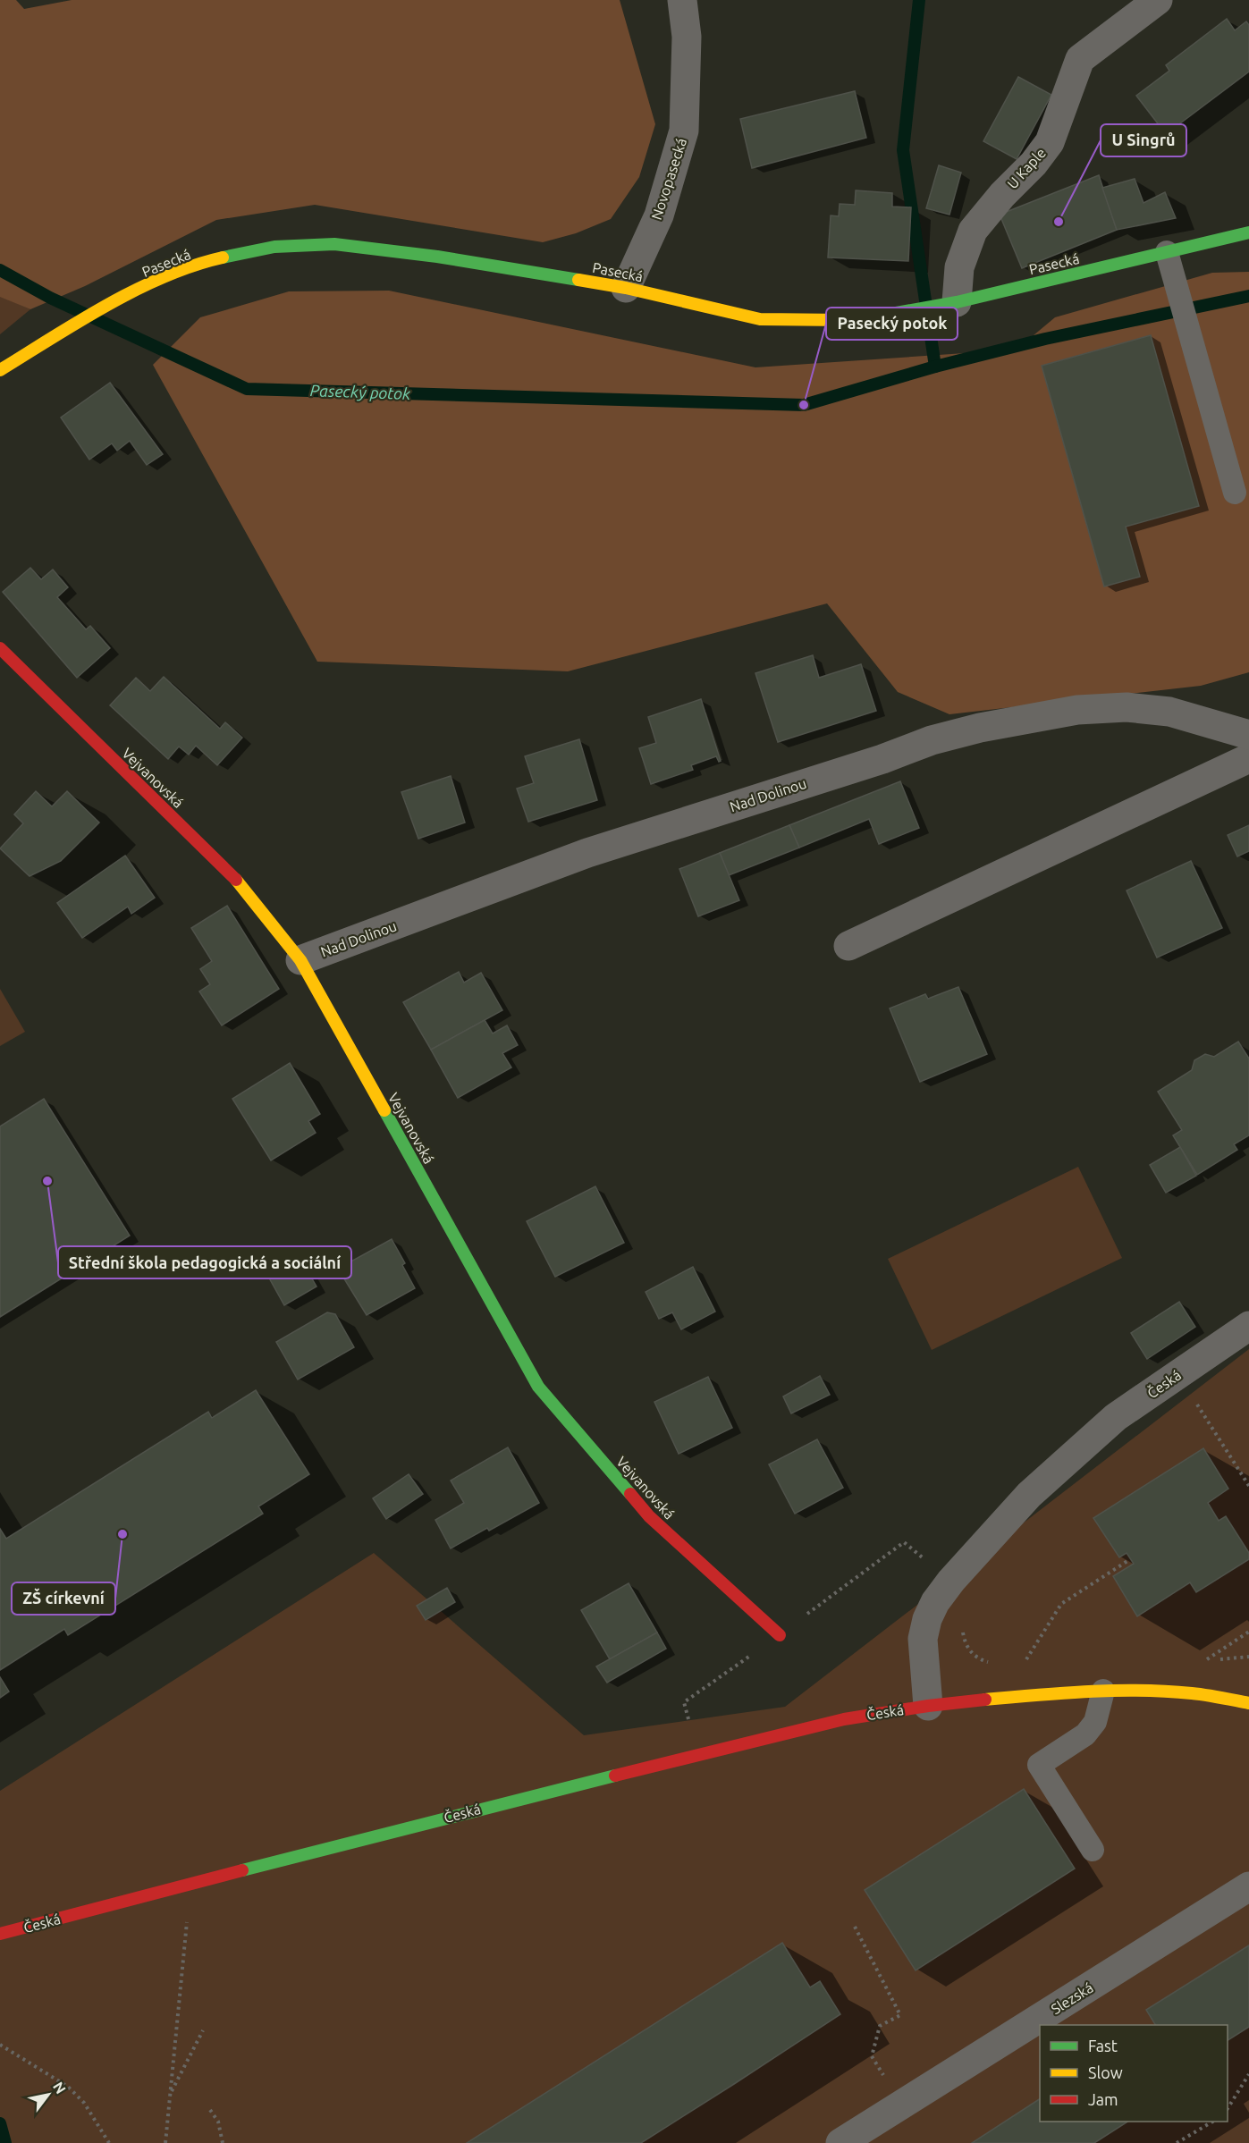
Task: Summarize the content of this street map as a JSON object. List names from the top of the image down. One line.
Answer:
{"streets":{"street":["U Kaple","Novopasecká","Pasecká","Vejvanovská","Nad Dolinou","Česká","Slezská"]},"crossings":[["U Kaple","Pasecká"],["Novopasecká","Pasecká"],["Vejvanovská","Nad Dolinou"]],"water":["Pasecký potok"],"places":["U Singrů","Pasecký potok","Střední škola pedagogická a sociální","ZŠ církevní"],"legend":["Fast","Slow","Jam"],"north":"top right"}
